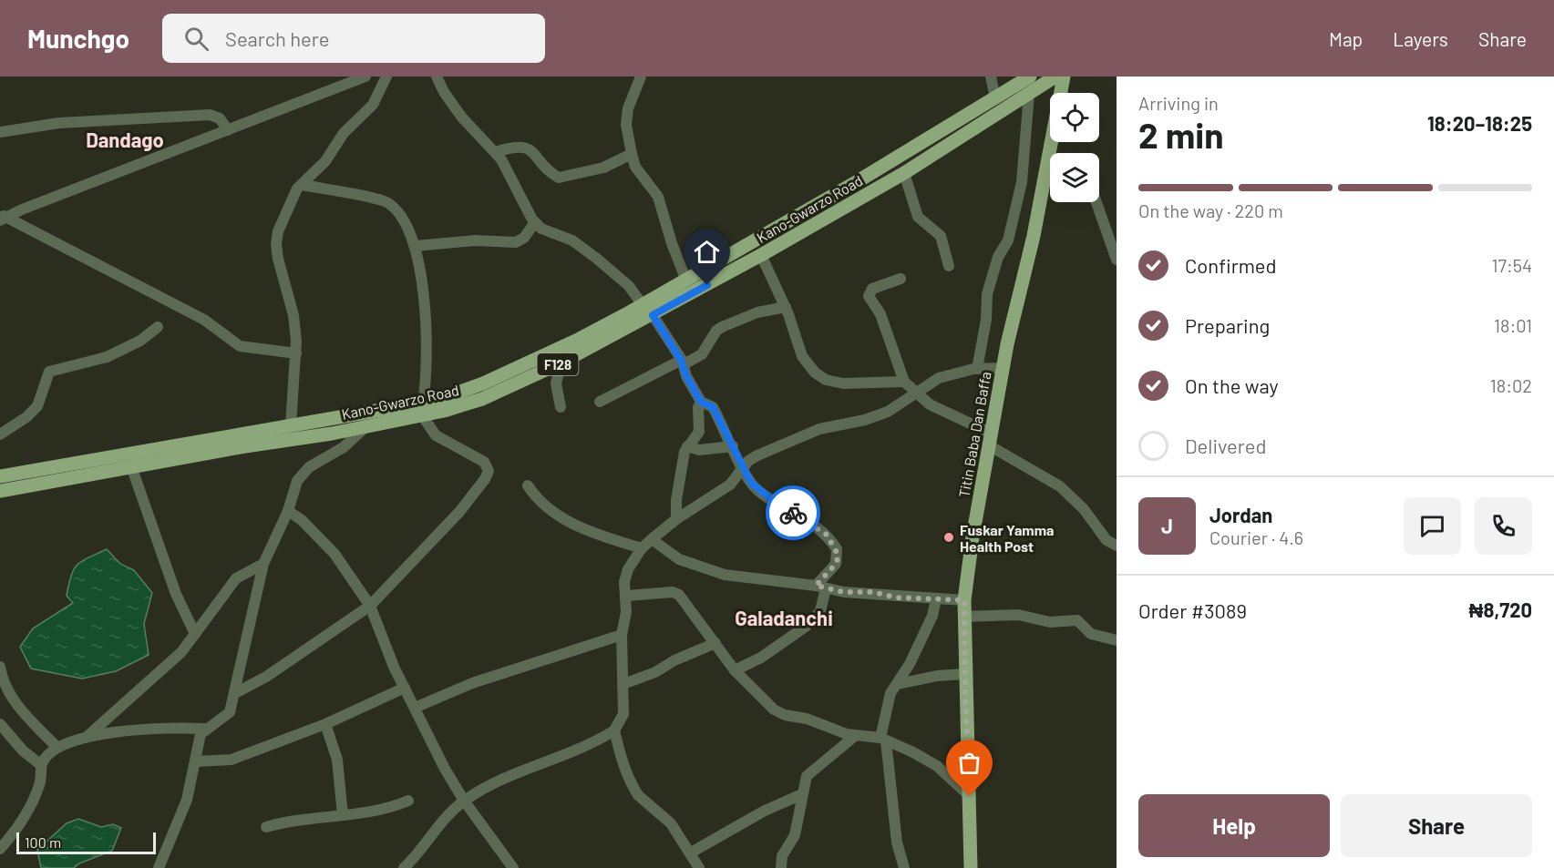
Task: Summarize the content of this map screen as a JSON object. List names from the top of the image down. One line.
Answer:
{"streets":{"main road":["Kano-Gwarzo Road","F128","Titin Baba Dan Baffa"]},"districts":["Dandago","Galadanchi"],"places":["Fuskar Yamma Health Post"],"scale_bar":"100 m","page":{"header":"Munchgo","search":"Search here","nav":["Map","Layers","Share"],"heading":["2 min","Arriving in","18:20–18:25"],"panel":["Jordan","Courier · 4.6","Order #3089","₦8,720"],"bar":"On the way · 220 m","list":[["Confirmed","17:54"],["Preparing","18:01"],["On the way","18:02"],"Delivered"],"round":"J","buttons":["Help","Share"],"scale":"100 m"}}
